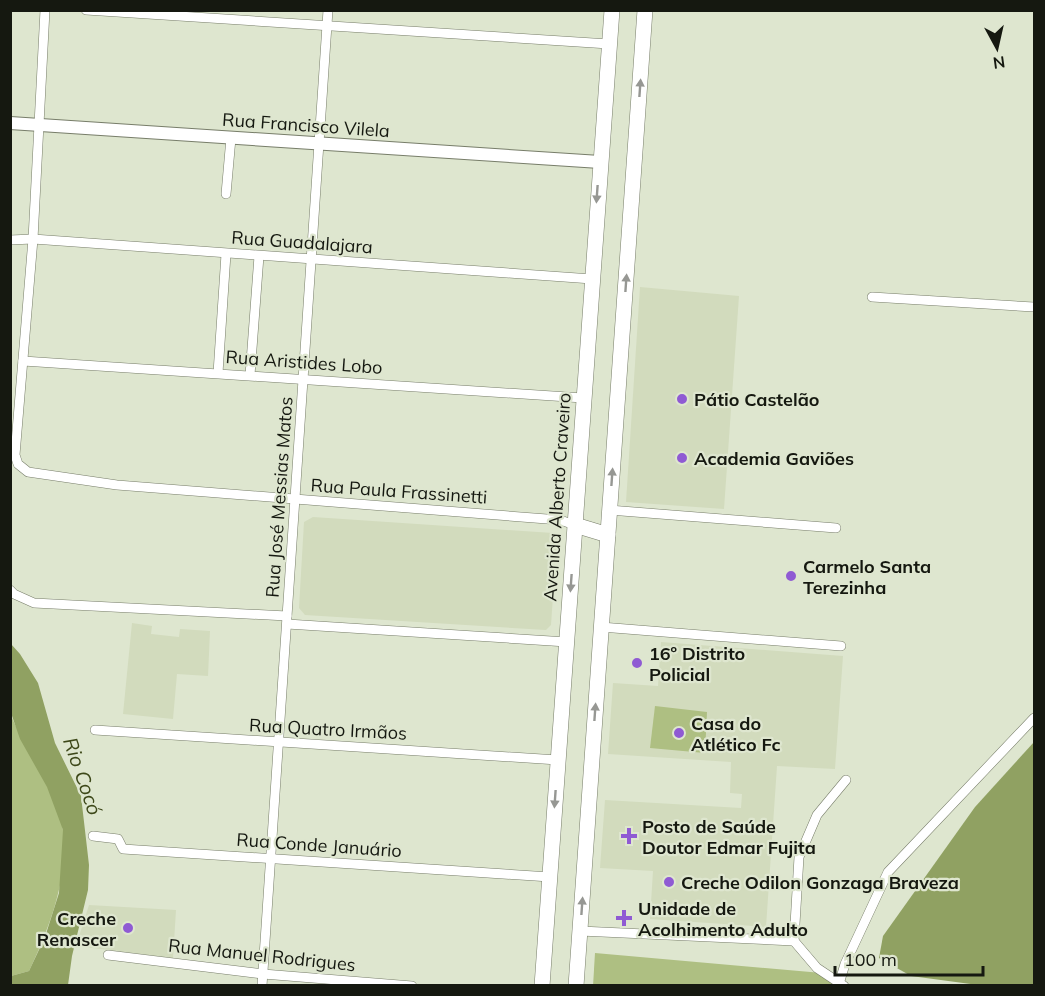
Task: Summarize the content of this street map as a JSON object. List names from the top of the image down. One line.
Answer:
{"streets":{"main road":["Avenida Alberto Craveiro"],"street":["Rua Francisco Vilela","Rua Guadalajara","Rua Aristides Lobo","Rua Paula Frassinetti","Rua José Messias Matos","Rua Quatro Irmãos","Rua Conde Januário","Rua Manuel Rodrigues"]},"crossings":[["Rua Francisco Vilela","Rua José Messias Matos"],["Rua Francisco Vilela","Avenida Alberto Craveiro"],["Rua Guadalajara","Rua José Messias Matos"],["Rua Guadalajara","Avenida Alberto Craveiro"],["Rua Aristides Lobo","Rua Paula Frassinetti"],["Rua Aristides Lobo","Rua José Messias Matos"],["Rua Aristides Lobo","Avenida Alberto Craveiro"],["Rua Paula Frassinetti","Rua José Messias Matos"],["Rua Paula Frassinetti","Avenida Alberto Craveiro"],["Rua José Messias Matos","Rua Quatro Irmãos"],["Rua José Messias Matos","Rua Conde Januário"],["Rua José Messias Matos","Rua Manuel Rodrigues"],["Avenida Alberto Craveiro","Rua Quatro Irmãos"],["Avenida Alberto Craveiro","Rua Conde Januário"]],"water":["Rio Cocó"],"places":{"other":["Pátio Castelão","Academia Gaviões","Carmelo Santa Terezinha","16º Distrito Policial","Casa do Atlético Fc","Creche Odilon Gonzaga Braveza","Creche Renascer"],"health":["Posto de Saúde Doutor Edmar Fujita","Unidade de Acolhimento Adulto"]},"scale_bar":"100 m","north":"bottom"}
